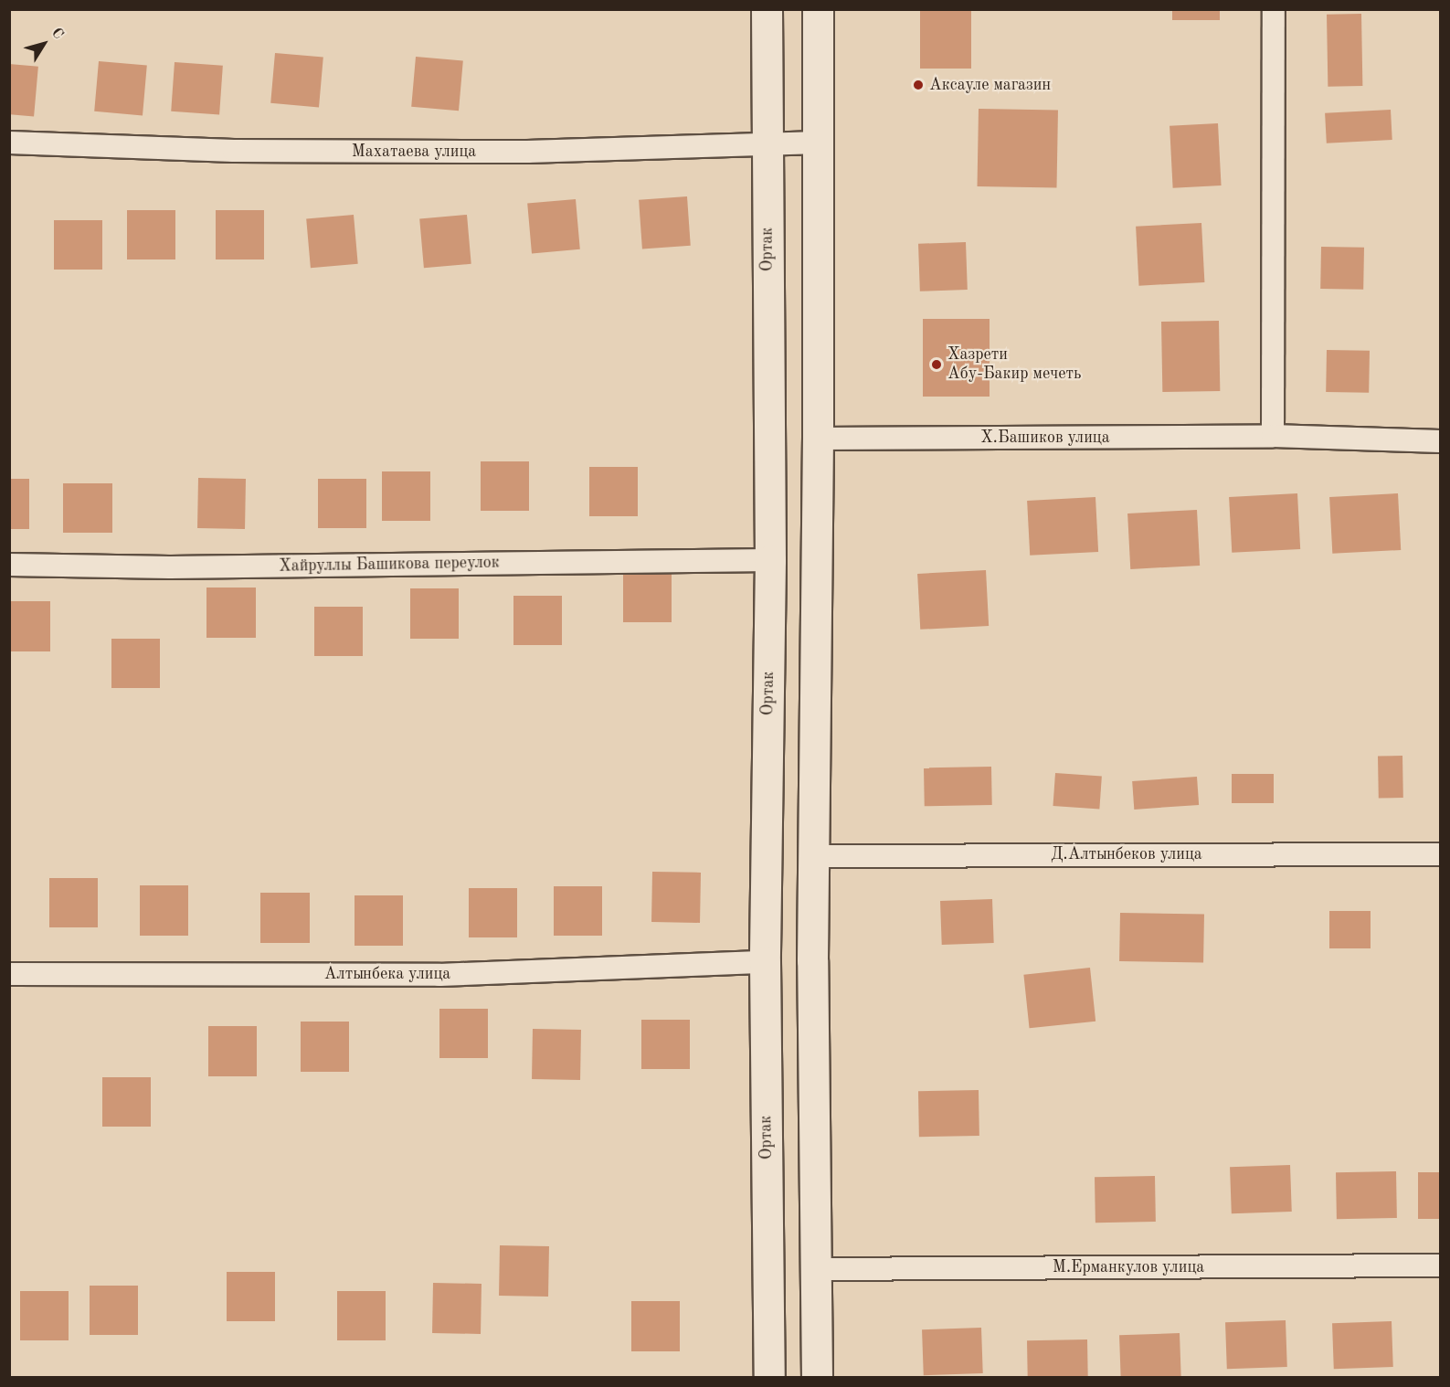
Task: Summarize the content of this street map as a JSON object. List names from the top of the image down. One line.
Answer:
{"streets":{"street":["Махатаева улица","Ортак","Х.Башиков улица","Хайруллы Башикова переулок","Д.Алтынбеков улица","Алтынбека улица","М.Ерманкулов улица"]},"crossings":[["Махатаева улица","Ортак"],["Ортак","Хайруллы Башикова переулок"],["Ортак","Алтынбека улица"]],"places":["Аксауле магазин","Хазрети Абу-Бакир мечеть"],"north":"top right"}
